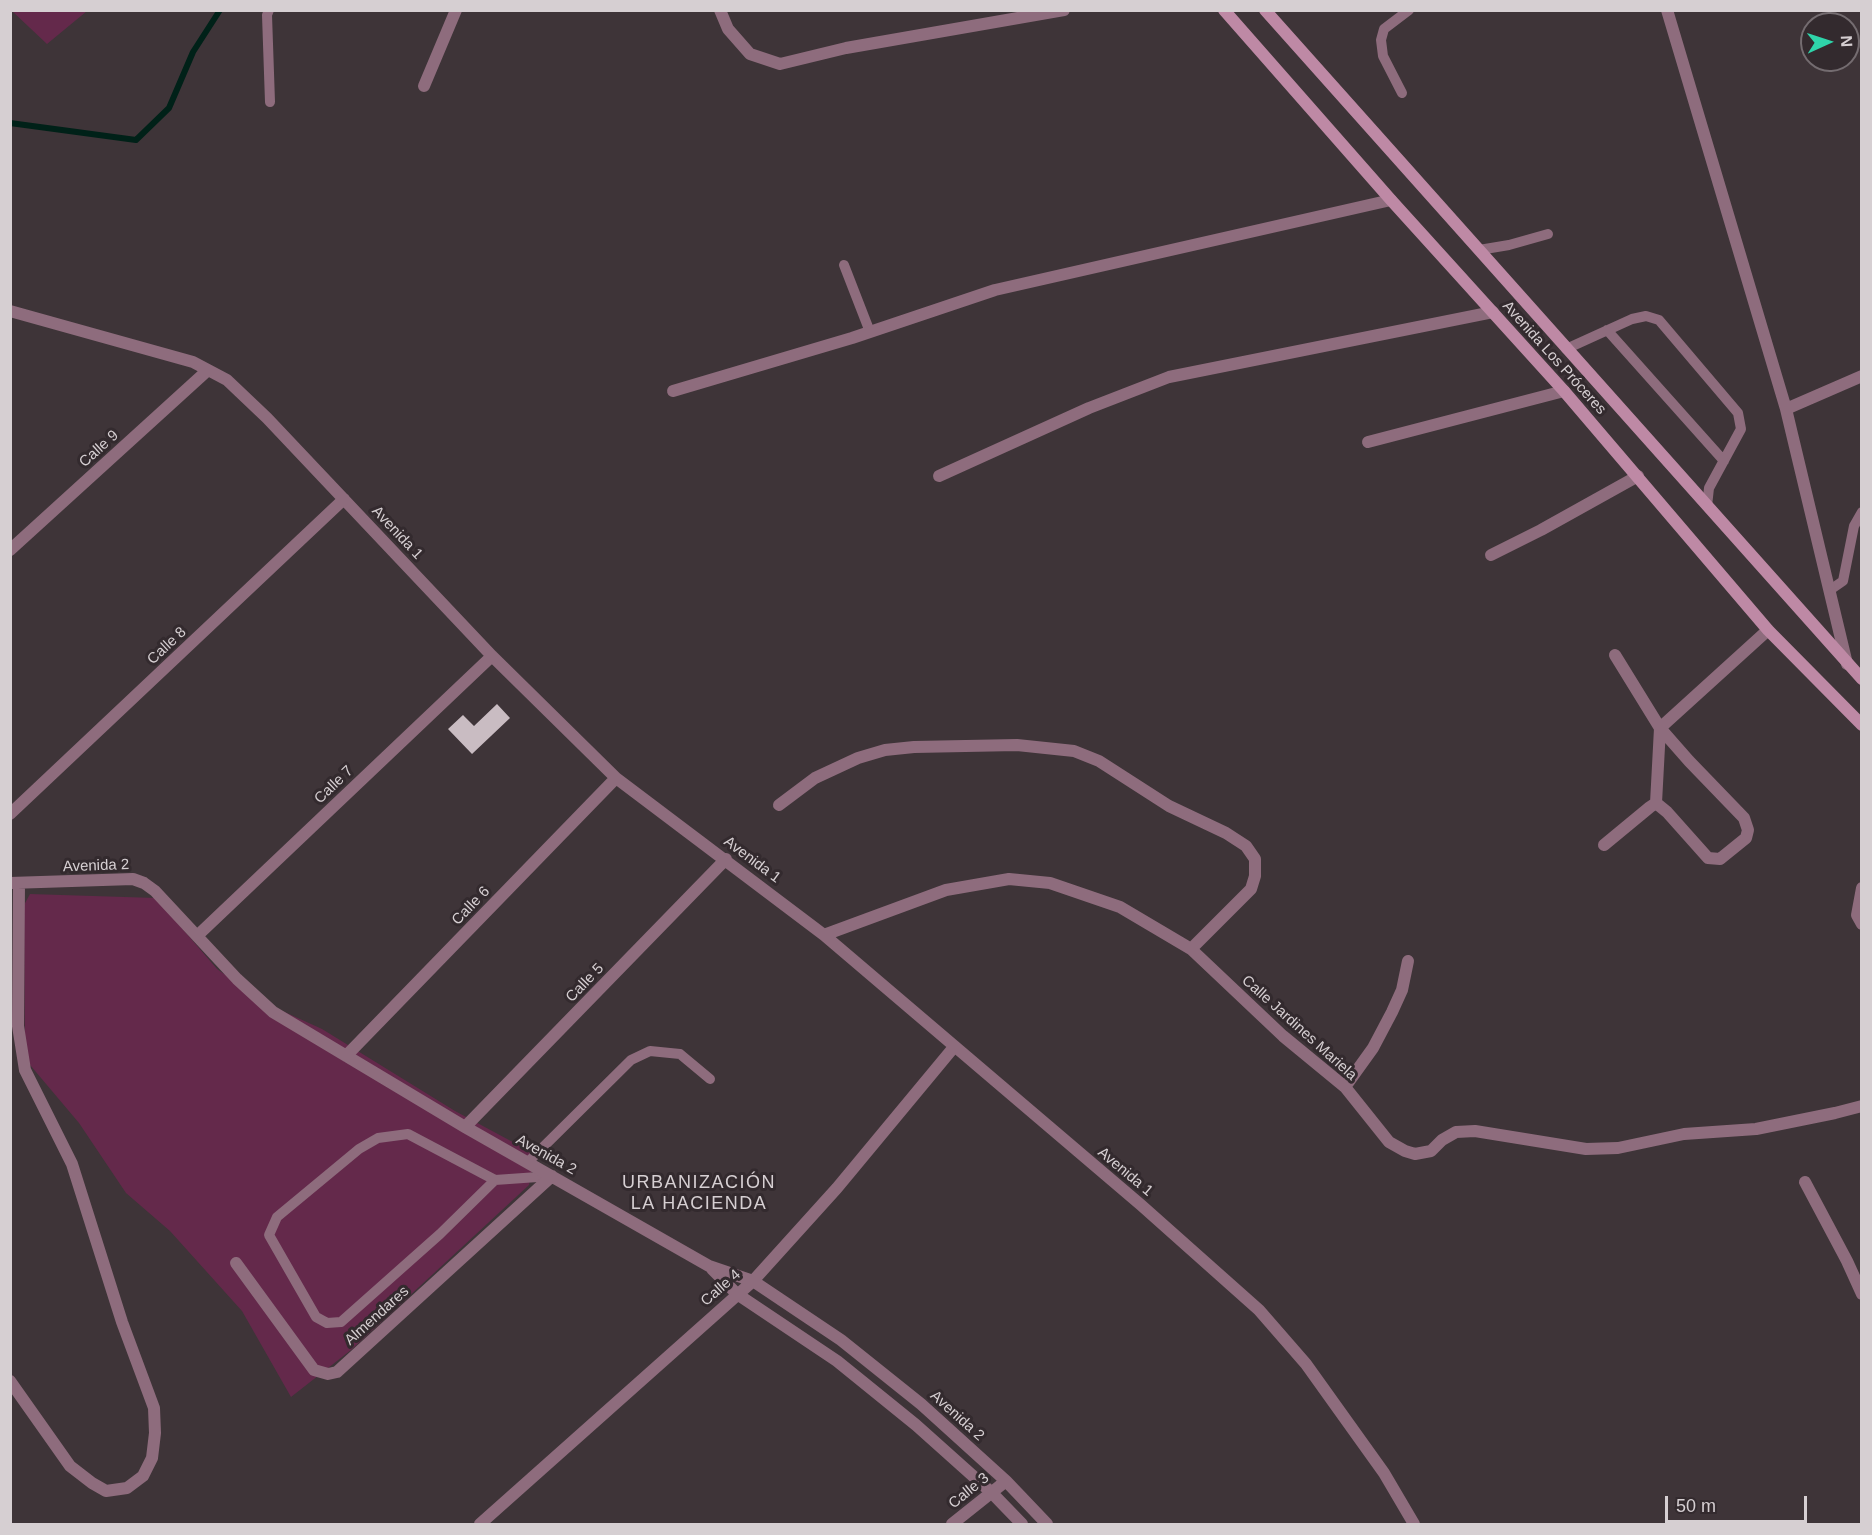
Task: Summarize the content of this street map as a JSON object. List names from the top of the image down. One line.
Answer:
{"streets":{"main road":["Avenida Los Próceres"],"street":["Calle 9","Avenida 1","Calle 8","Calle 7","Avenida 2","Calle 6","Calle 5","Calle Jardines Mariela","Calle 4","Almendares","Calle 3"]},"crossings":[["Calle 9","Avenida 1"],["Avenida 1","Calle 8"],["Avenida 1","Calle 7"],["Avenida 1","Calle 6"],["Avenida 1","Calle 5"],["Avenida 1","Calle Jardines Mariela"],["Avenida 1","Calle 4"],["Calle 7","Avenida 2"],["Avenida 2","Calle 6"],["Avenida 2","Calle 5"],["Avenida 2","Calle 4"],["Avenida 2","Almendares"],["Avenida 2","Calle 3"]],"districts":["URBANIZACIÓN LA HACIENDA"],"scale_bar":"50 m","north":"right"}
